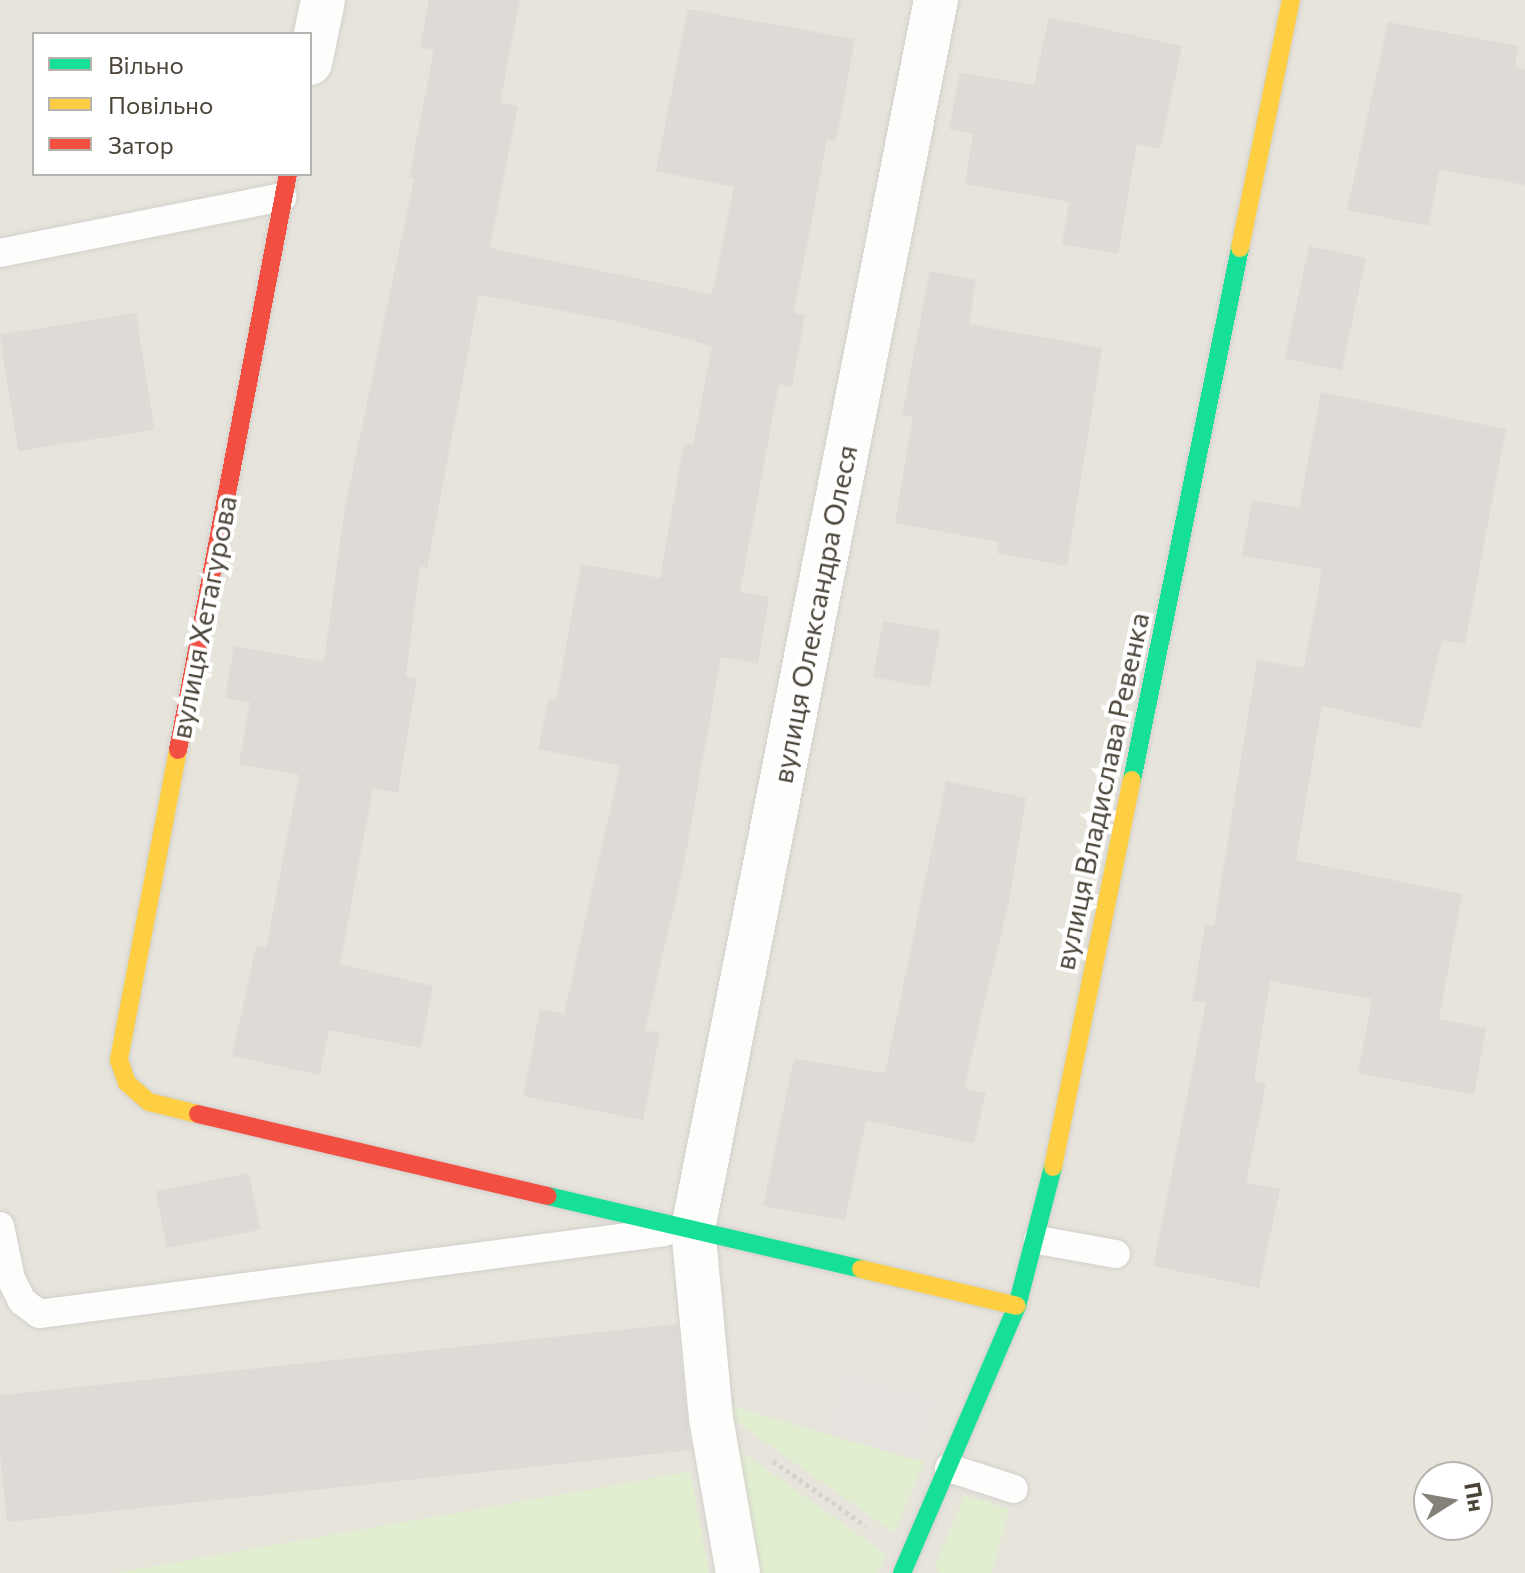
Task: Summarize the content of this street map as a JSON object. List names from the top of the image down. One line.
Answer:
{"streets":{"street":["вулиця Олександра Олеся","вулиця Хетагурова","вулиця Владислава Ревенка"]},"crossings":[["вулиця Олександра Олеся","вулиця Хетагурова"]],"legend":["Вільно","Повільно","Затор"],"north":"right"}
